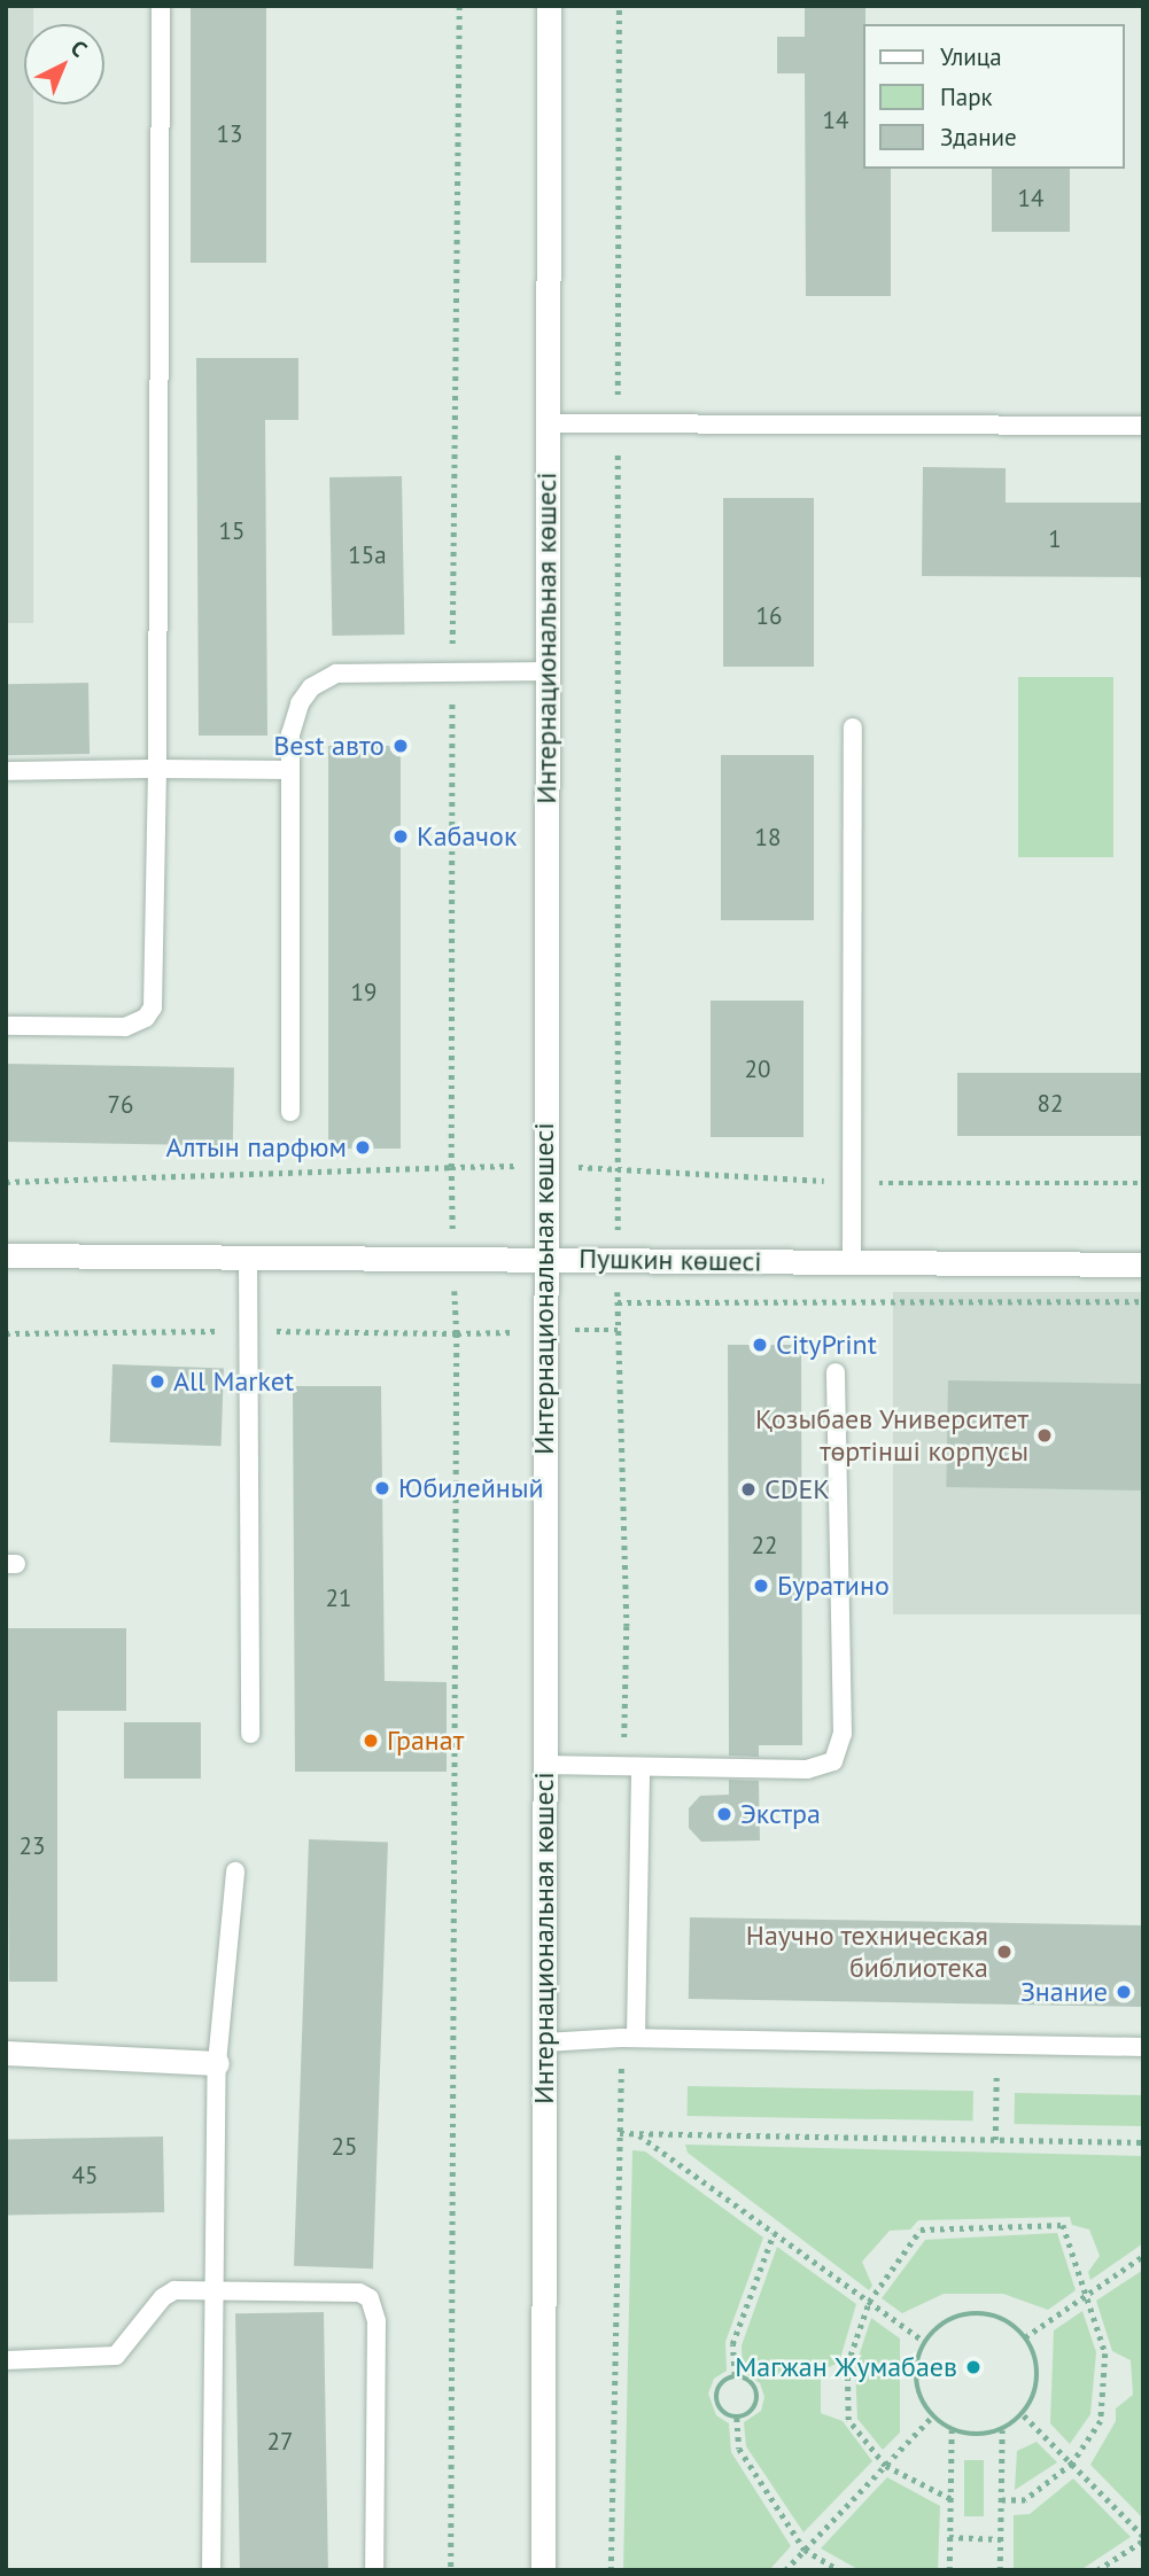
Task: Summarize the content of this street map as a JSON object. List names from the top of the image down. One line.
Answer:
{"streets":{"street":["Интернациональная көшесі","Пушкин көшесі"]},"crossings":[["Интернациональная көшесі","Пушкин көшесі"]],"places":["Best авто","Кабачок","Алтын парфюм","CityPrint","All Market","Қозыбаев Университет төртінші корпусы","Юбилейный","CDEK","Буратино","Гранат","Экстра","Научно техническая библиотека","Знание","Магжан Жумабаев"],"house_numbers":["14","13","14","15","1","15а","16","18","19","20","82","76","22","21","23","25","45","27"],"legend":["Улица","Парк","Здание"],"north":"top right"}
